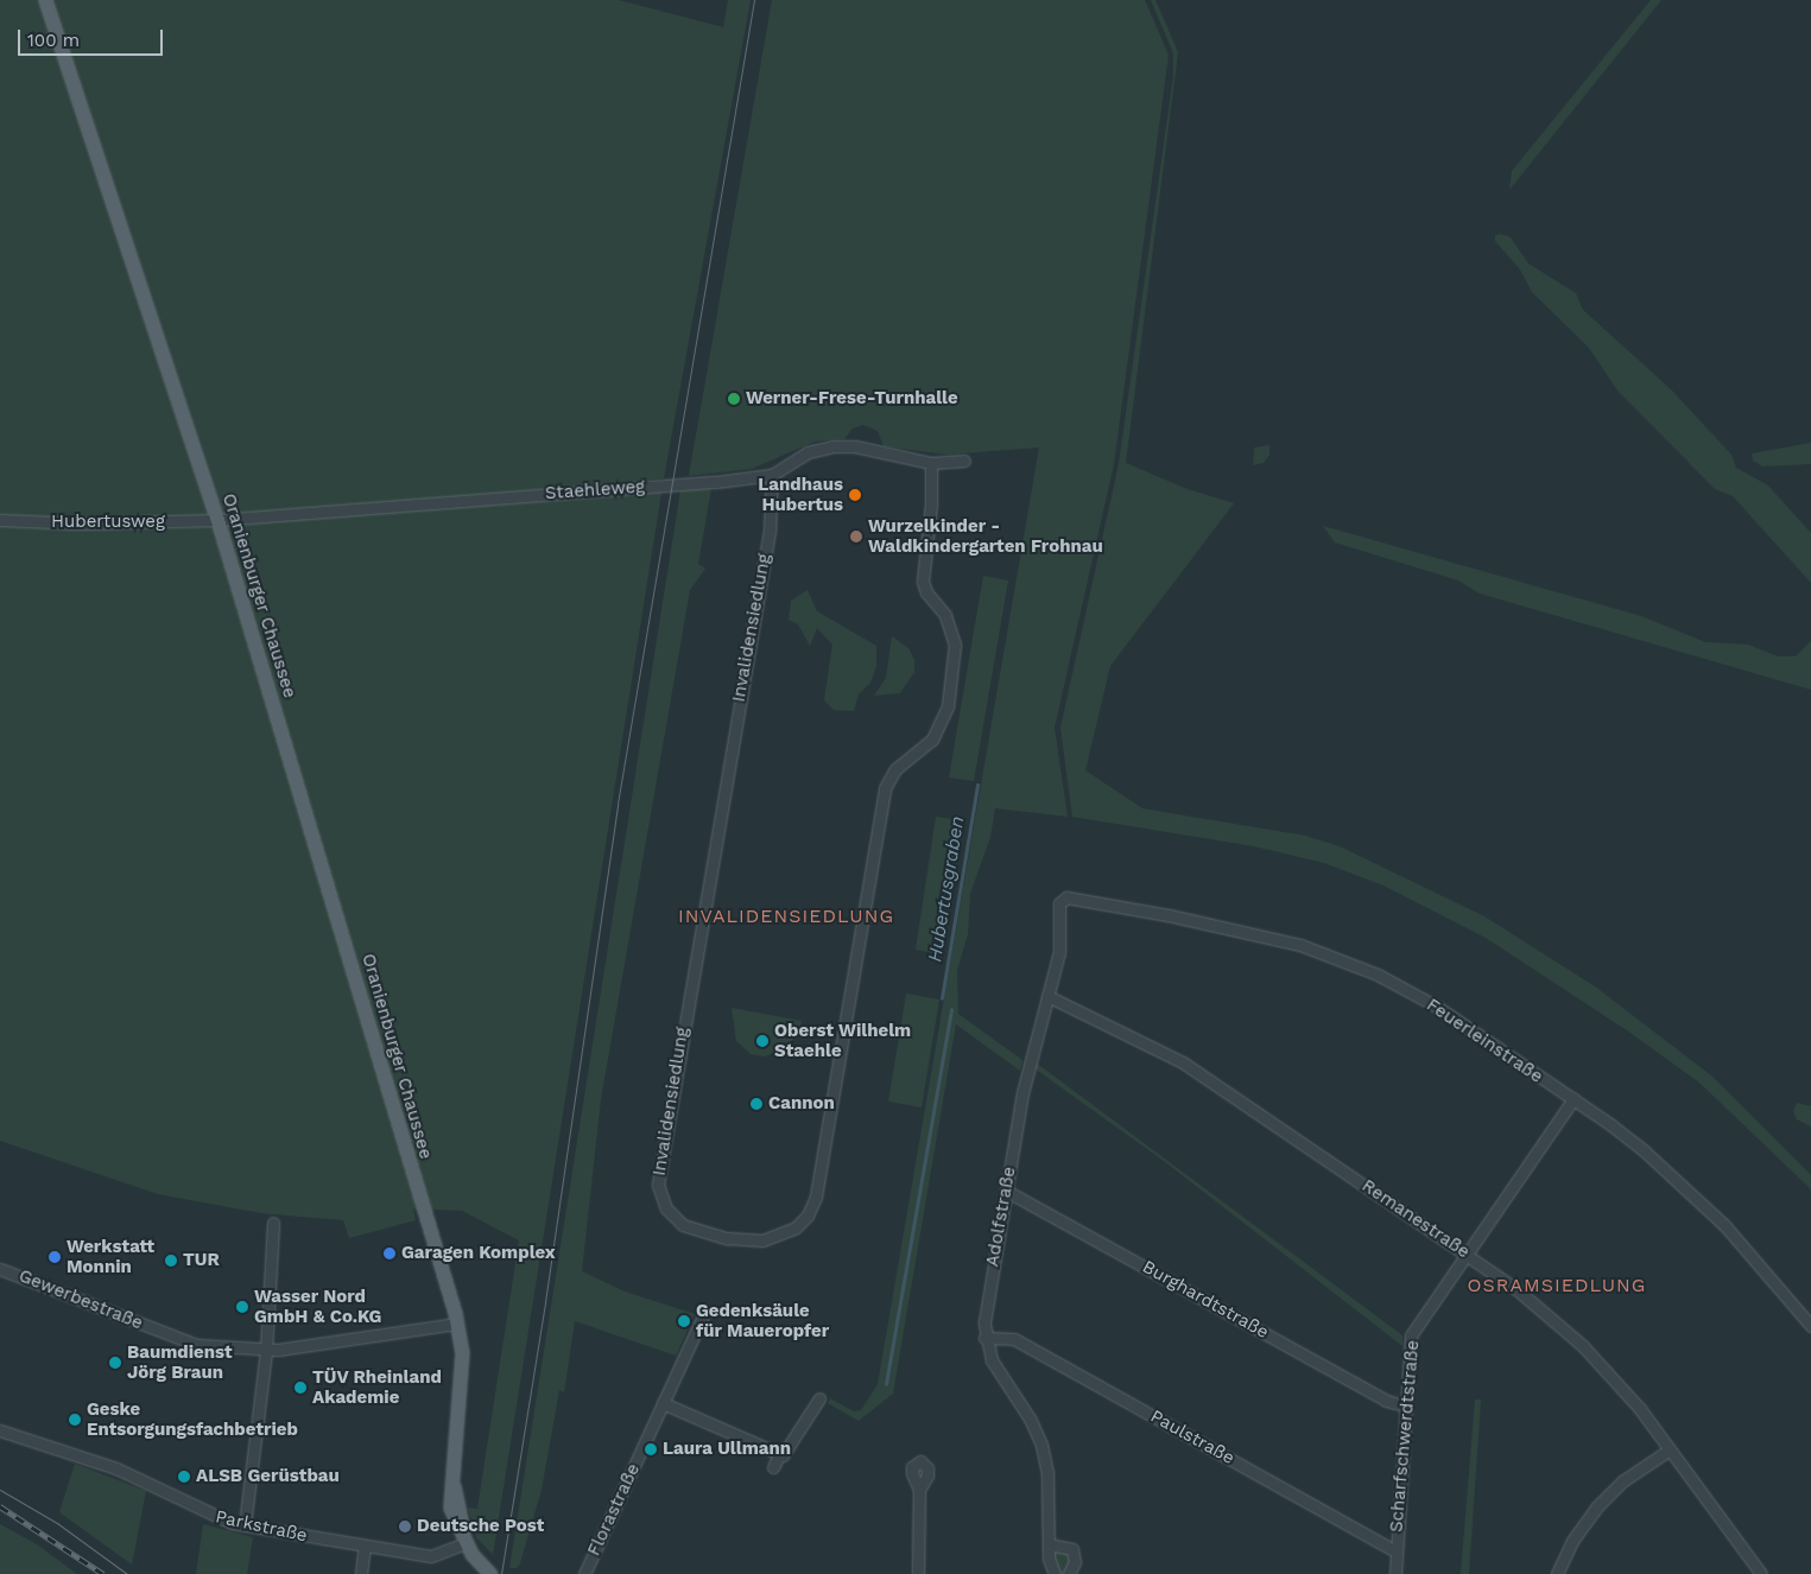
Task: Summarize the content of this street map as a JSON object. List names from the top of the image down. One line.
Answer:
{"streets":{"main road":["Oranienburger Chaussee"],"street":["Staehleweg","Hubertusweg","Invalidensiedlung","Feuerleinstraße","Adolfstraße","Remanestraße","Gewerbestraße","Burghardtstraße","Scharfschwerdtstraße","Paulstraße","Florastraße","Parkstraße"]},"crossings":[["Staehleweg","Hubertusweg"],["Staehleweg","Oranienburger Chaussee"],["Staehleweg","Invalidensiedlung"],["Hubertusweg","Oranienburger Chaussee"],["Oranienburger Chaussee","Gewerbestraße"],["Oranienburger Chaussee","Parkstraße"],["Feuerleinstraße","Adolfstraße"],["Feuerleinstraße","Scharfschwerdtstraße"],["Adolfstraße","Remanestraße"],["Adolfstraße","Burghardtstraße"],["Adolfstraße","Paulstraße"],["Remanestraße","Scharfschwerdtstraße"],["Burghardtstraße","Scharfschwerdtstraße"],["Scharfschwerdtstraße","Paulstraße"]],"districts":["INVALIDENSIEDLUNG","OSRAMSIEDLUNG"],"water":["Hubertusgraben"],"places":["Werner-Frese-Turnhalle","Landhaus Hubertus","Wurzelkinder - Waldkindergarten Frohnau","Oberst Wilhelm Staehle","Cannon","Garagen Komplex","Werkstatt Monnin","TUR","Wasser Nord GmbH & Co.KG","Gedenksäule für Maueropfer","Baumdienst Jörg Braun","TÜV Rheinland Akademie","Geske Entsorgungsfachbetrieb","Laura Ullmann","ALSB Gerüstbau","Deutsche Post"],"scale_bar":"100 m"}
